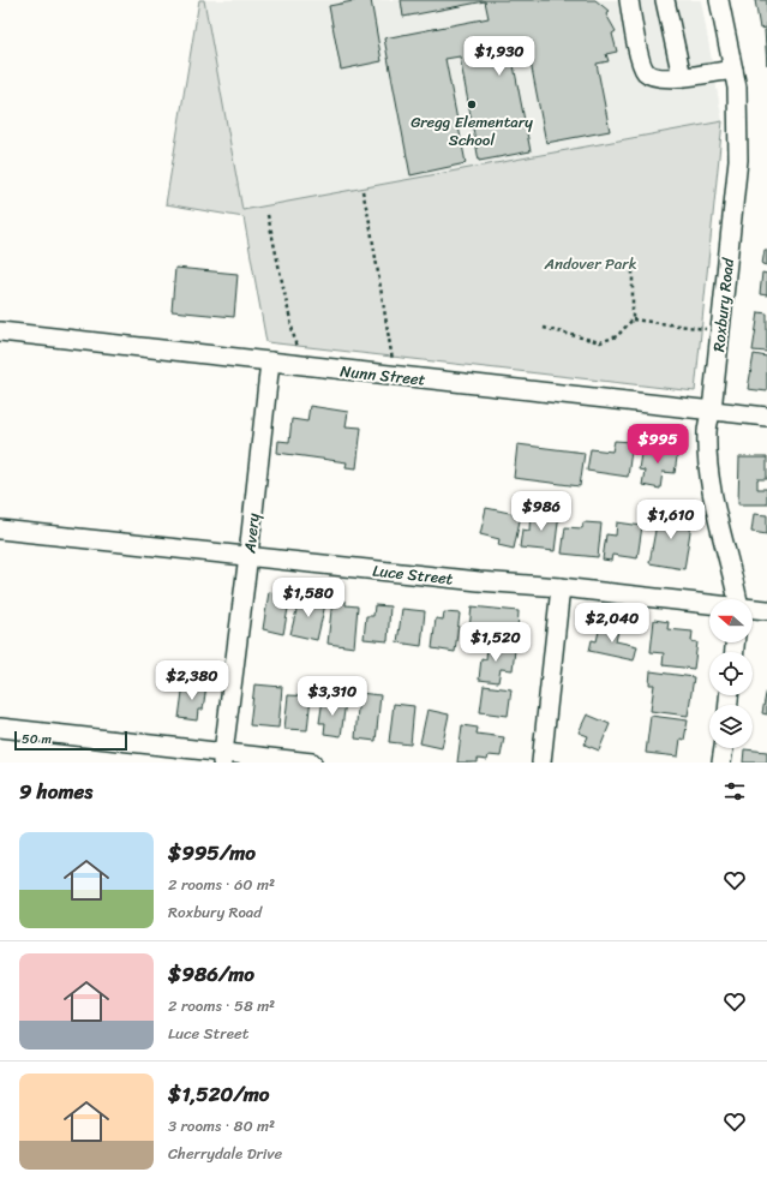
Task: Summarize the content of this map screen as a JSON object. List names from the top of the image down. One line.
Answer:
{"streets":{"street":["Roxbury Road","Nunn Street","Avery","Luce Street"]},"crossings":[["Roxbury Road","Nunn Street"],["Nunn Street","Avery"],["Avery","Luce Street"]],"parks":["Andover Park"],"places":["Gregg Elementary School"],"scale_bar":"50 m","north":"left","page":{"price":["$1,930","$995","$986","$1,610","$1,580","$2,040","$1,520","$2,380","$3,310"],"scale":"50 m","heading":"9 homes","list":[{"name":"$995/mo","note":"2 rooms · 60 m² · Roxbury Road"},{"name":"$986/mo","note":"2 rooms · 58 m² · Luce Street"},{"name":"$1,520/mo","note":"3 rooms · 80 m² · Cherrydale Drive"}]}}
